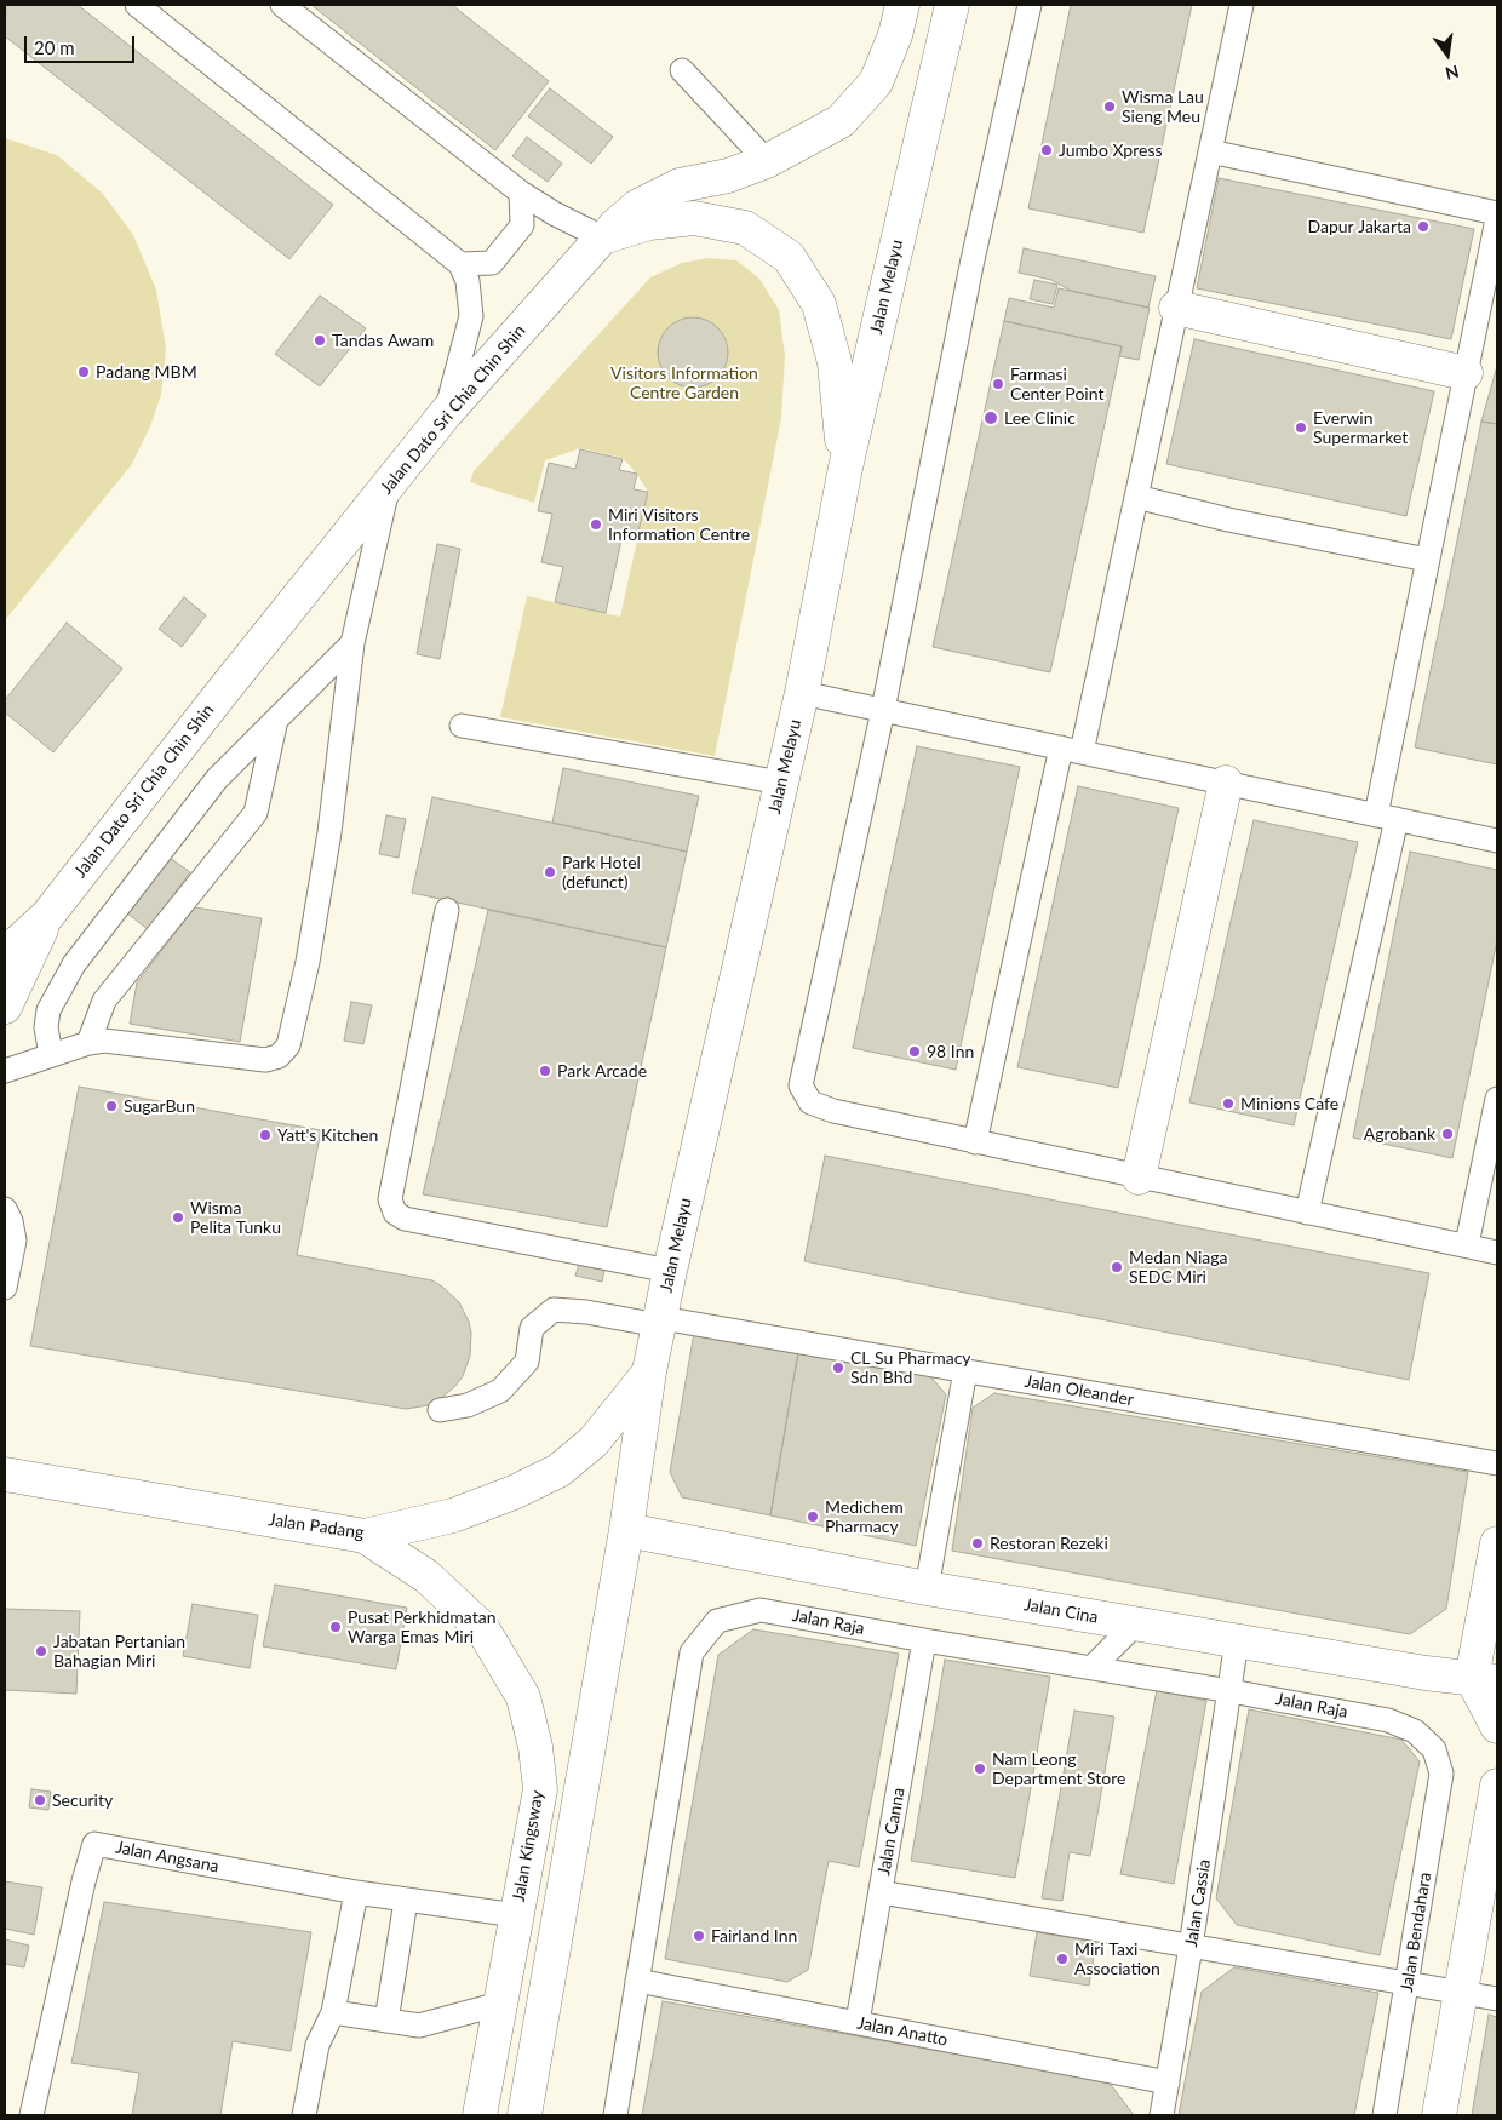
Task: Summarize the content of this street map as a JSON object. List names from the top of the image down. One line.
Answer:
{"streets":{"main road":["Jalan Melayu","Jalan Dato Sri Chia Chin Shin","Jalan Padang","Jalan Cina","Jalan Kingsway"],"lane":["Jalan Oleander","Jalan Raja","Jalan Canna","Jalan Angsana","Jalan Cassia","Jalan Bendahara","Jalan Anatto"]},"crossings":[["Jalan Melayu","Jalan Oleander"],["Jalan Melayu","Jalan Padang"],["Jalan Melayu","Jalan Cina"],["Jalan Padang","Jalan Kingsway"],["Jalan Cina","Jalan Cassia"],["Jalan Raja","Jalan Canna"],["Jalan Raja","Jalan Cassia"],["Jalan Raja","Jalan Bendahara"],["Jalan Raja","Jalan Anatto"],["Jalan Canna","Jalan Anatto"],["Jalan Kingsway","Jalan Angsana"],["Jalan Cassia","Jalan Anatto"]],"parks":["Visitors Information Centre Garden"],"places":["Wisma Lau Sieng Meu","Jumbo Xpress","Dapur Jakarta","Tandas Awam","Padang MBM","Farmasi Center Point","Lee Clinic","Everwin Supermarket","Miri Visitors Information Centre","Park Hotel (defunct)","98 Inn","Park Arcade","Minions Cafe","SugarBun","Agrobank","Yatt's Kitchen","Wisma Pelita Tunku","Medan Niaga SEDC Miri","CL Su Pharmacy Sdn Bhd","Medichem Pharmacy","Restoran Rezeki","Pusat Perkhidmatan Warga Emas Miri","Jabatan Pertanian Bahagian Miri","Nam Leong Department Store","Security","Fairland Inn","Miri Taxi Association"],"scale_bar":"20 m","north":"bottom"}
